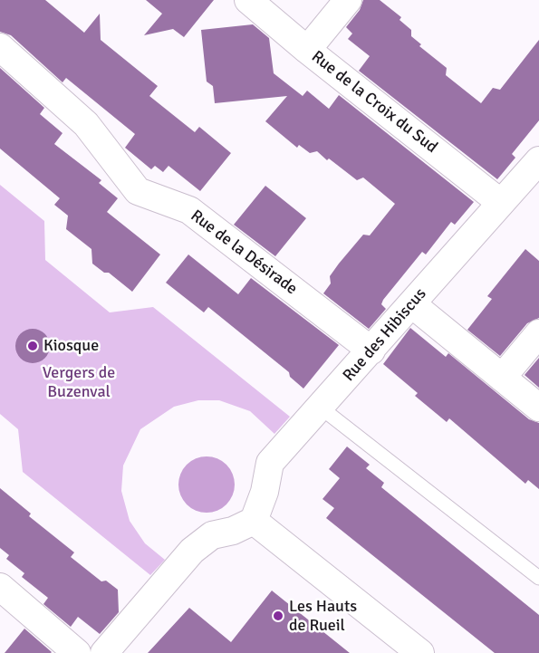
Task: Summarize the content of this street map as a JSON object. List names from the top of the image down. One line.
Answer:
{"streets":{"street":["Rue de la Croix du Sud","Rue de la Désirade","Rue des Hibiscus"]},"crossings":[["Rue de la Croix du Sud","Rue des Hibiscus"],["Rue de la Désirade","Rue des Hibiscus"]],"parks":["Vergers de Buzenval"],"places":["Kiosque","Les Hauts de Rueil"]}
